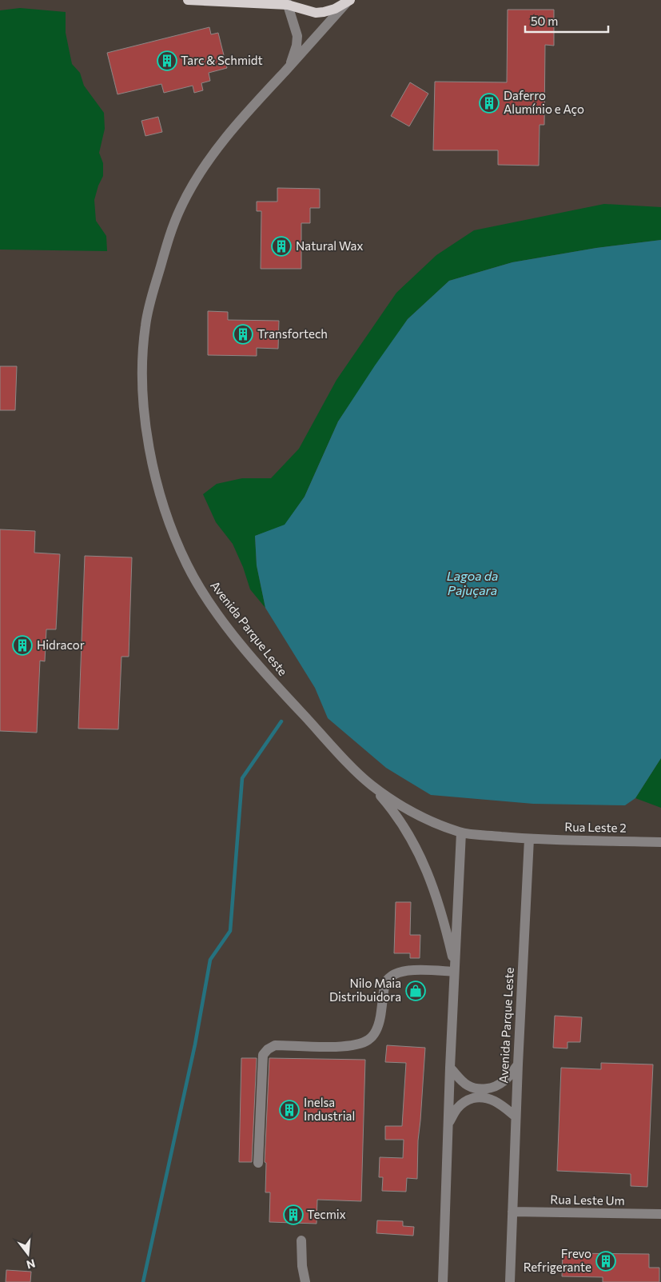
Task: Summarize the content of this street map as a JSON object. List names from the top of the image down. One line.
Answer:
{"streets":{"street":["Avenida Parque Leste","Rua Leste 2","Rua Leste Um"]},"crossings":[["Avenida Parque Leste","Rua Leste 2"],["Avenida Parque Leste","Rua Leste Um"]],"water":["Lagoa da Pajuçara"],"places":{"building":["Tarc & Schmidt","Daferro Alumínio e Aço","Natural Wax","Transfortech","Hidracor","Inelsa Industrial","Tecmix","Frevo Refrigerante"],"shop":["Nilo Maia Distribuidora"]},"scale_bar":"50 m","north":"bottom"}
